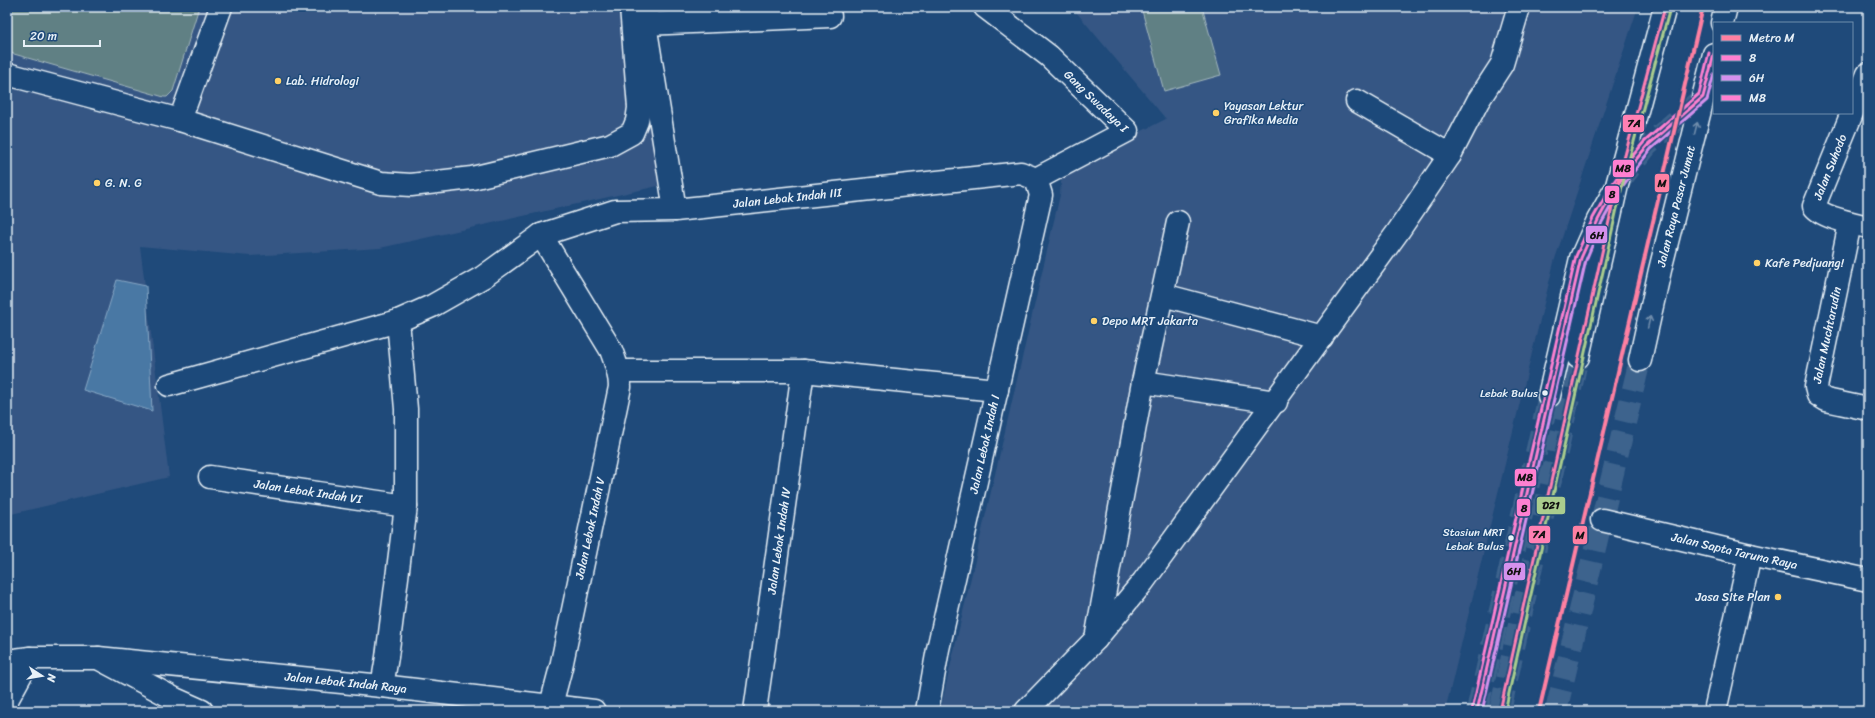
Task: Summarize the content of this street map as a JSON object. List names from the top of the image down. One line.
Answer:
{"streets":{"main road":["Gang Swadaya I","Jalan Suhodo","Jalan Lebak Indah III","Jalan Raya Pasar Jumat","Jalan Muchtarudin","Jalan Lebak Indah I","Jalan Lebak Indah VI","Jalan Lebak Indah V","Jalan Lebak Indah IV","Jalan Sapta Taruna Raya","Jalan Lebak Indah Raya"]},"crossings":[["Gang Swadaya I","Jalan Lebak Indah III"],["Gang Swadaya I","Jalan Lebak Indah I"],["Jalan Suhodo","Jalan Muchtarudin"],["Jalan Lebak Indah III","Jalan Lebak Indah I"],["Jalan Lebak Indah III","Jalan Lebak Indah V"],["Jalan Lebak Indah V","Jalan Lebak Indah Raya"]],"places":["Lab. Hidrologi","Yayasan Lektur Grafika Media","G. N. G","Kafe Pedjuang!","Depo MRT Jakarta","Lebak Bulus","Stasiun MRT Lebak Bulus","Jasa Site Plan"],"lines":["metro line M","transit line 7A","transit line D21","transit line M8","transit line 8","transit line 6H"],"legend":["Metro M","8","6H","M8"],"scale_bar":"20 m","north":"right"}
